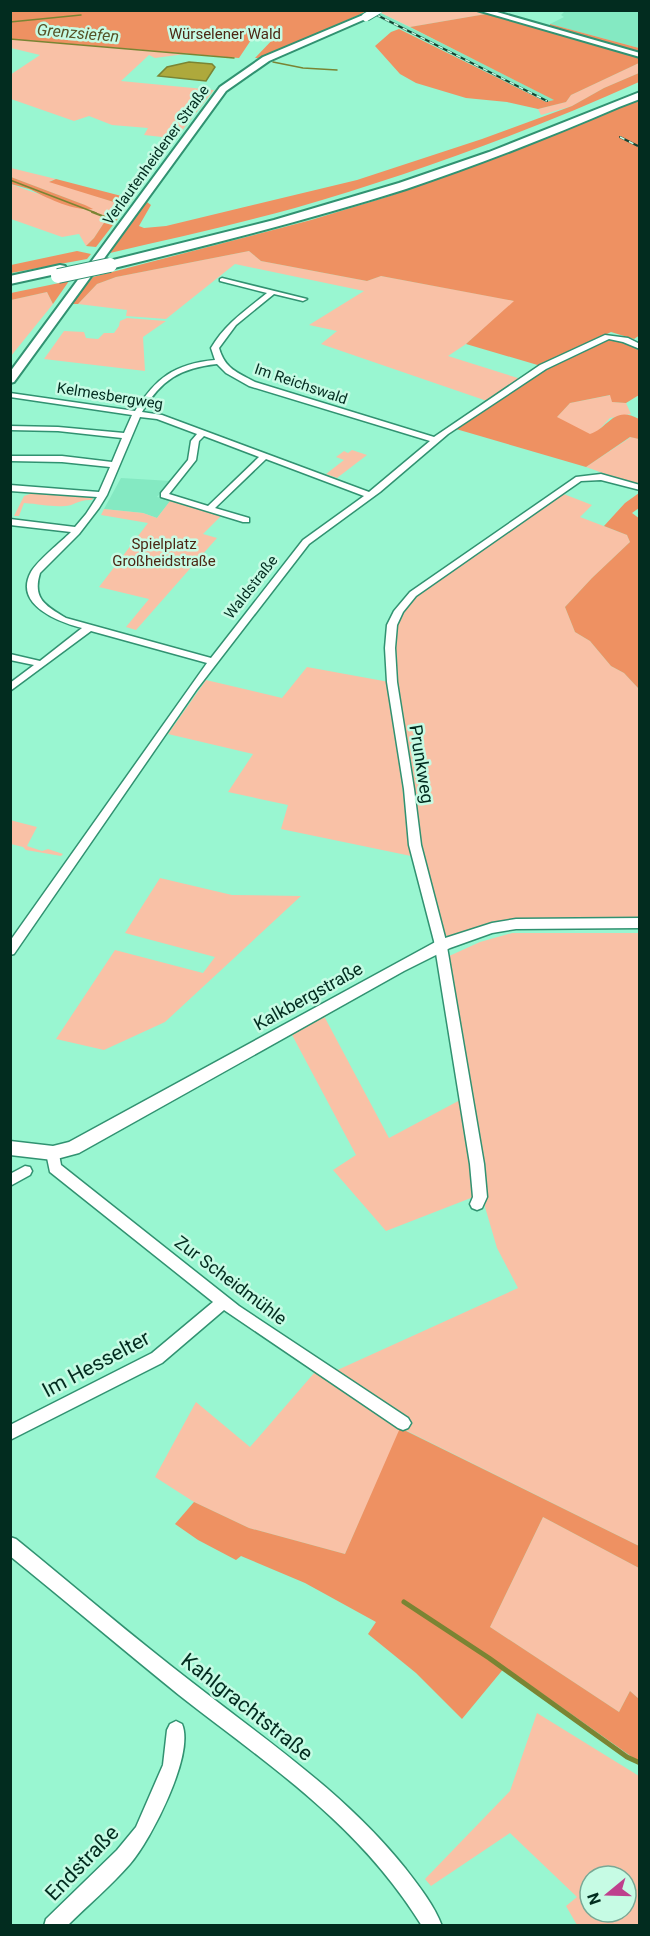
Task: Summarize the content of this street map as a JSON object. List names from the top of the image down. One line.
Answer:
{"streets":{"main road":["Verlautenheidener Straße"],"street":["Im Reichswald","Kelmesbergweg","Waldstraße","Prunkweg","Kalkbergstraße","Zur Scheidmühle","Im Hesselter","Kahlgrachtstraße","Endstraße"]},"crossings":[["Im Reichswald","Waldstraße"],["Kelmesbergweg","Waldstraße"],["Prunkweg","Kalkbergstraße"],["Kalkbergstraße","Zur Scheidmühle"],["Zur Scheidmühle","Im Hesselter"]],"water":["Grenzsiefen"],"parks":["Würselener Wald","Spielplatz Großheidstraße"],"north":"left"}
